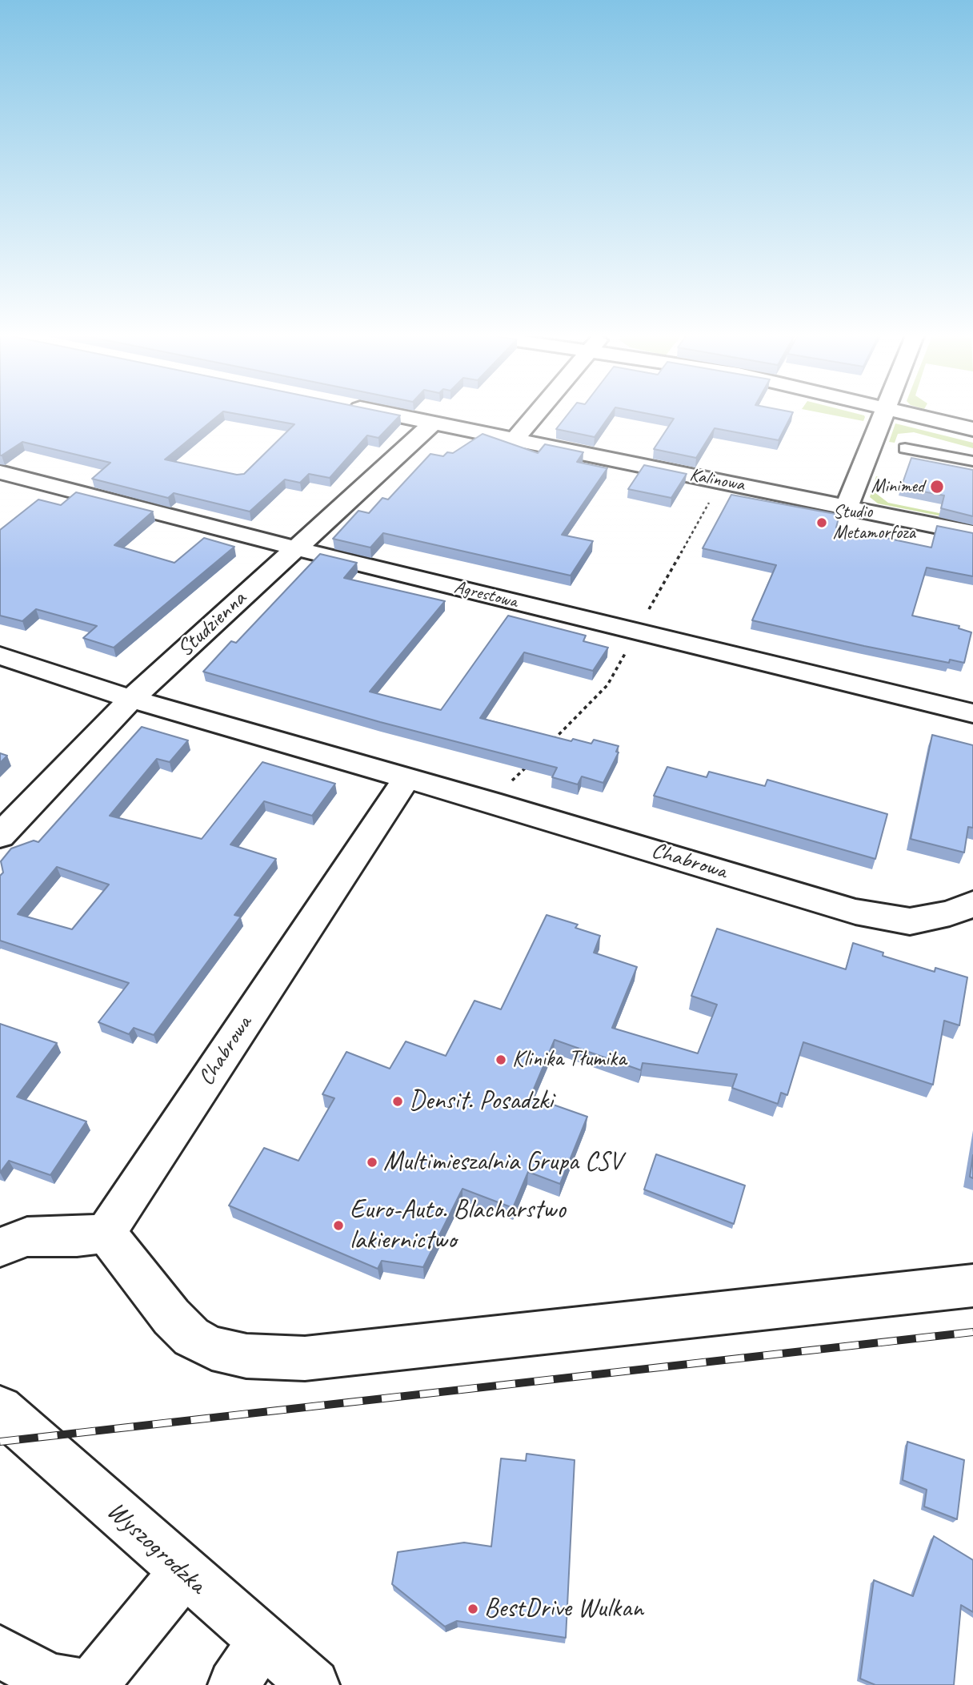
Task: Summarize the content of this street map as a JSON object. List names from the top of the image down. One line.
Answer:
{"streets":{"street":["Kalinowa","Agrestowa","Studzienna","Chabrowa","Wyszogrodzka"]},"crossings":[["Kalinowa","Studzienna"],["Agrestowa","Studzienna"],["Studzienna","Chabrowa"]],"places":["Minimed","Studio Metamorfoza","Klinika Tłumika","Densit. Posadzki","Multimieszalnia Grupa CSV","Euro-Auto. Blacharstwo lakiernictwo","BestDrive Wulkan"]}
